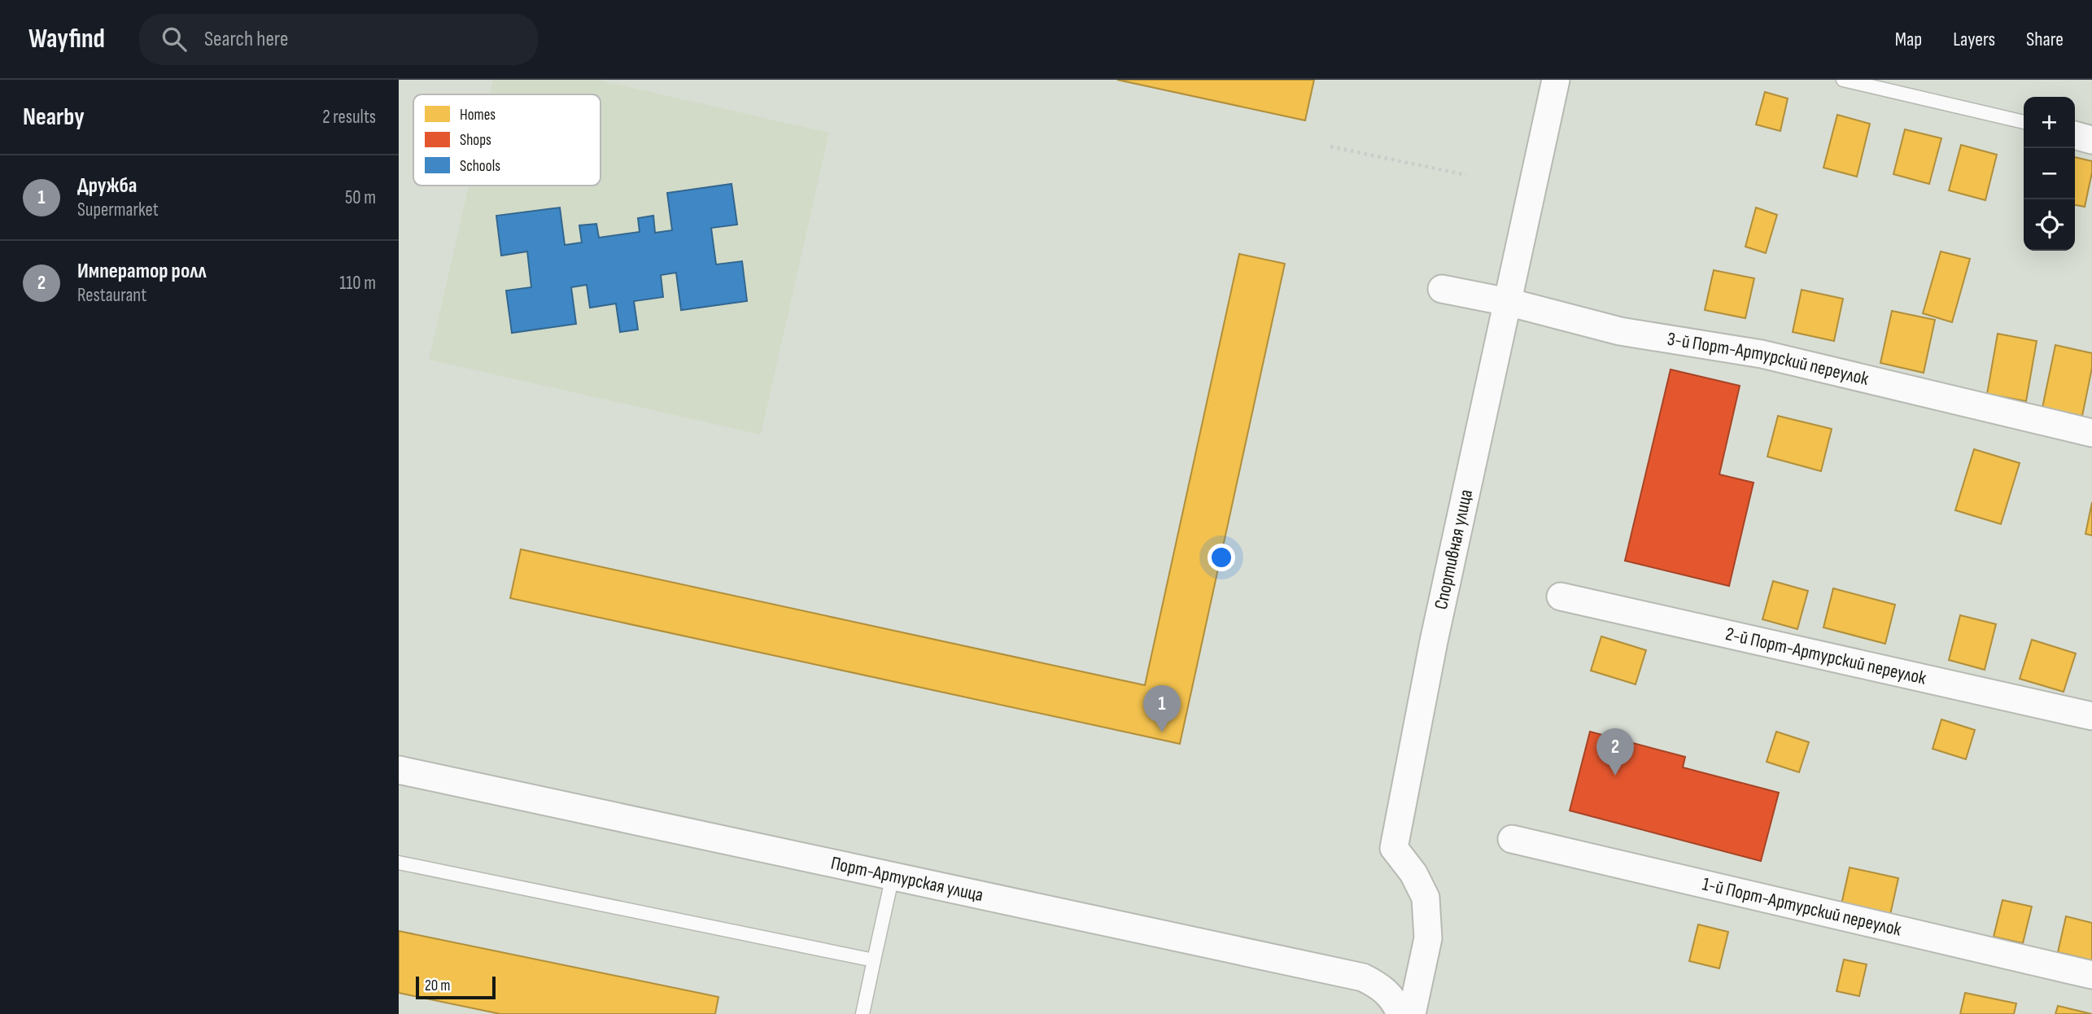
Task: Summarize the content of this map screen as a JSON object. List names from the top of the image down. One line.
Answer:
{"streets":{"street":["3-й Порт-Артурский переулок","Спортивная улица","2-й Порт-Артурский переулок","Порт-Артурская улица","1-й Порт-Артурский переулок"]},"crossings":[["3-й Порт-Артурский переулок","Спортивная улица"]],"legend":["Homes","Shops","Schools"],"scale_bar":"20 m","page":{"header":"Wayfind","search":"Search here","nav":["Map","Layers","Share"],"heading":["Nearby","2 results"],"map_buttons":["+","−"],"list":[{"mark":"1","name":"Дружба","note":"Supermarket","value":"50 m"},{"mark":"2","name":"Император ролл","note":"Restaurant","value":"110 m"}],"pins":["1","2"],"scale":"20 m"}}
